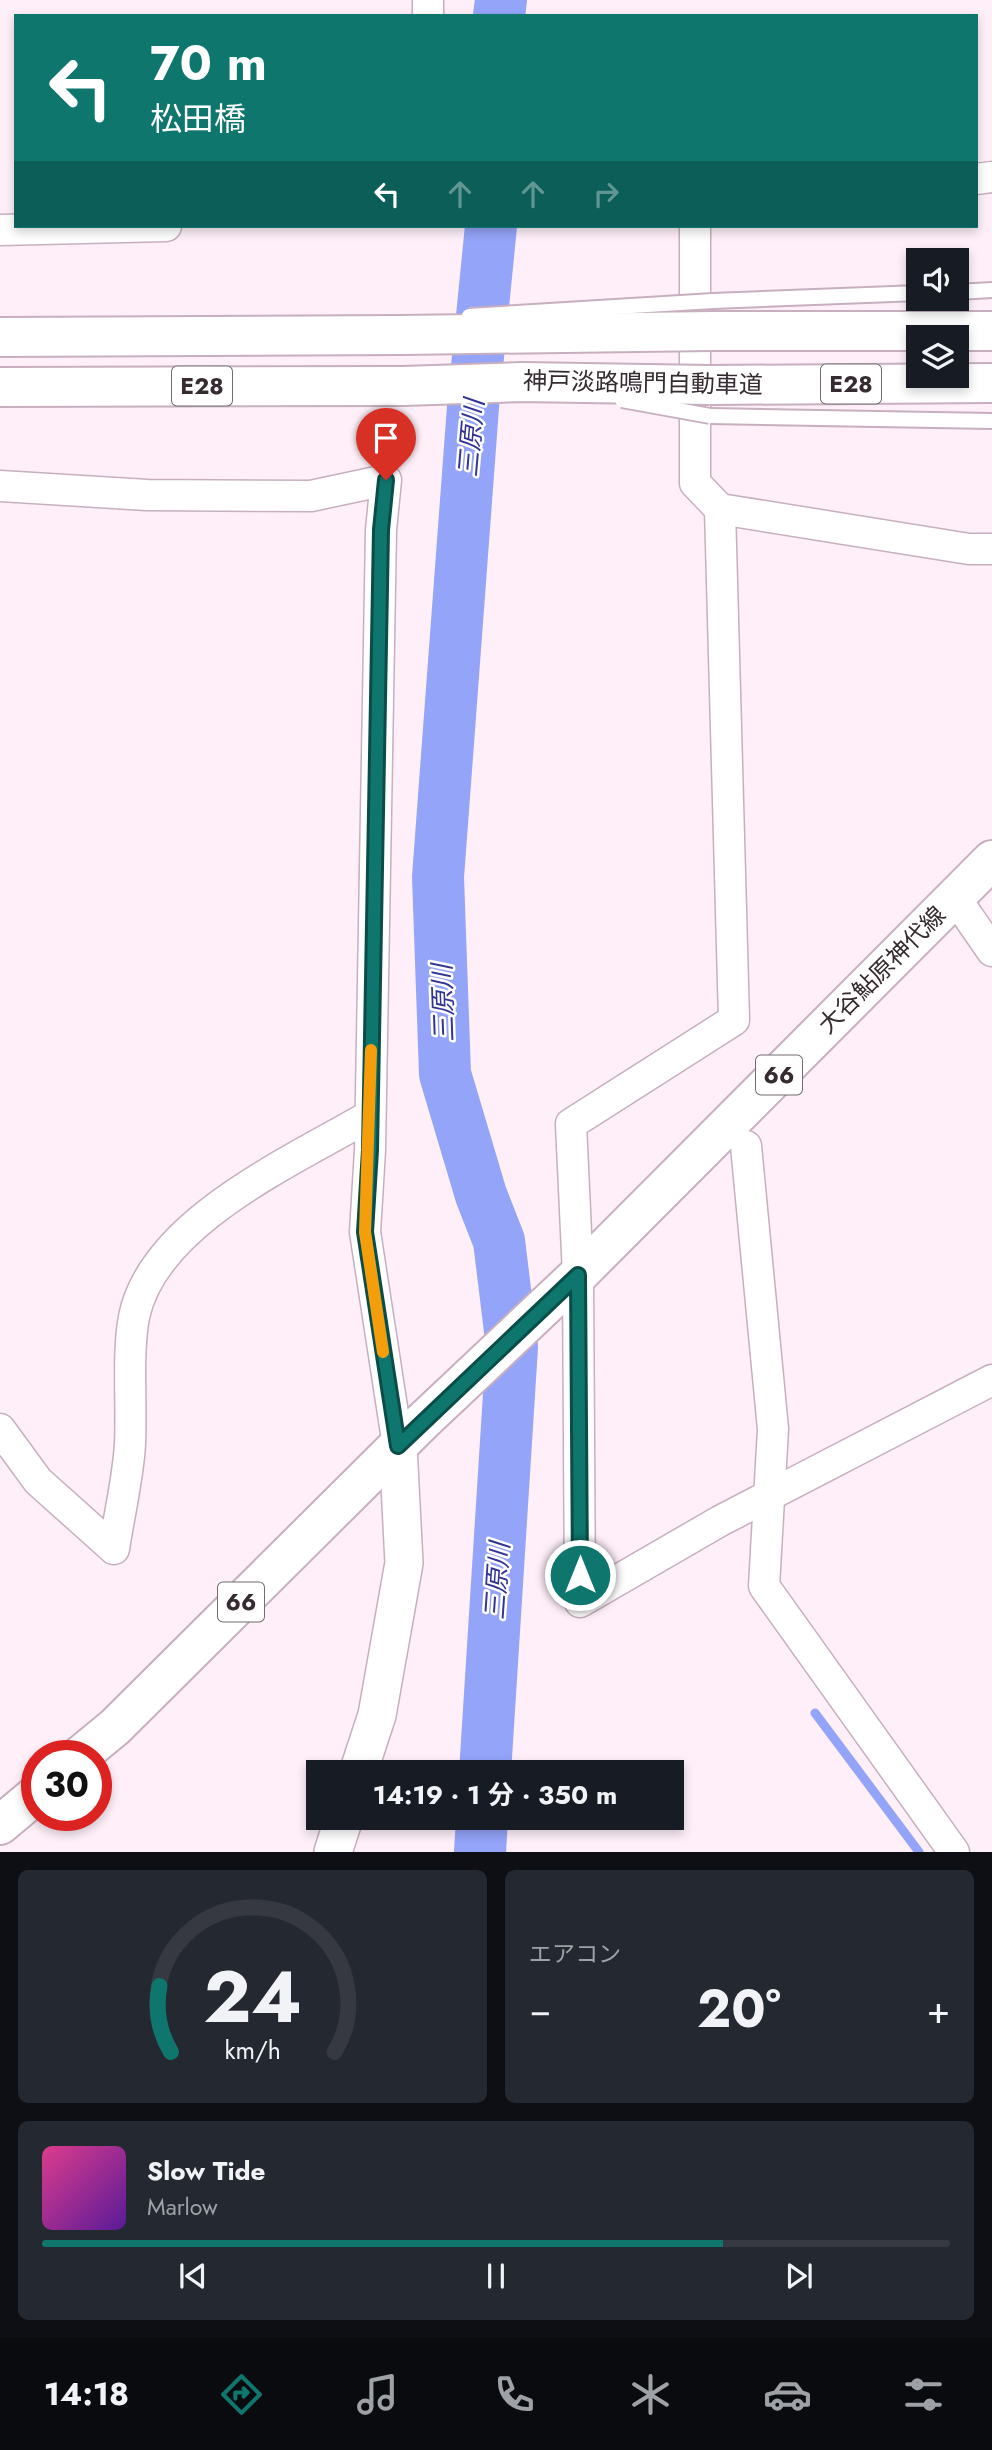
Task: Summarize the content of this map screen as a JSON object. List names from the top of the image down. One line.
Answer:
{"streets":{"main road":["神戸淡路鳴門自動車道","E28","大谷鮎原神代線","66"]},"crossings":[["大谷鮎原神代線","66"]],"water":["三原川"],"page":{"turn":["70 m","松田橋"],"limit":"30","trip":"14:19 · 1 分 · 350 m","tile":"エアコン","heat":["−","20°","+"],"song":["Slow Tide","Marlow"],"tabs":"14:18","gauge":["24","km/h"]}}
